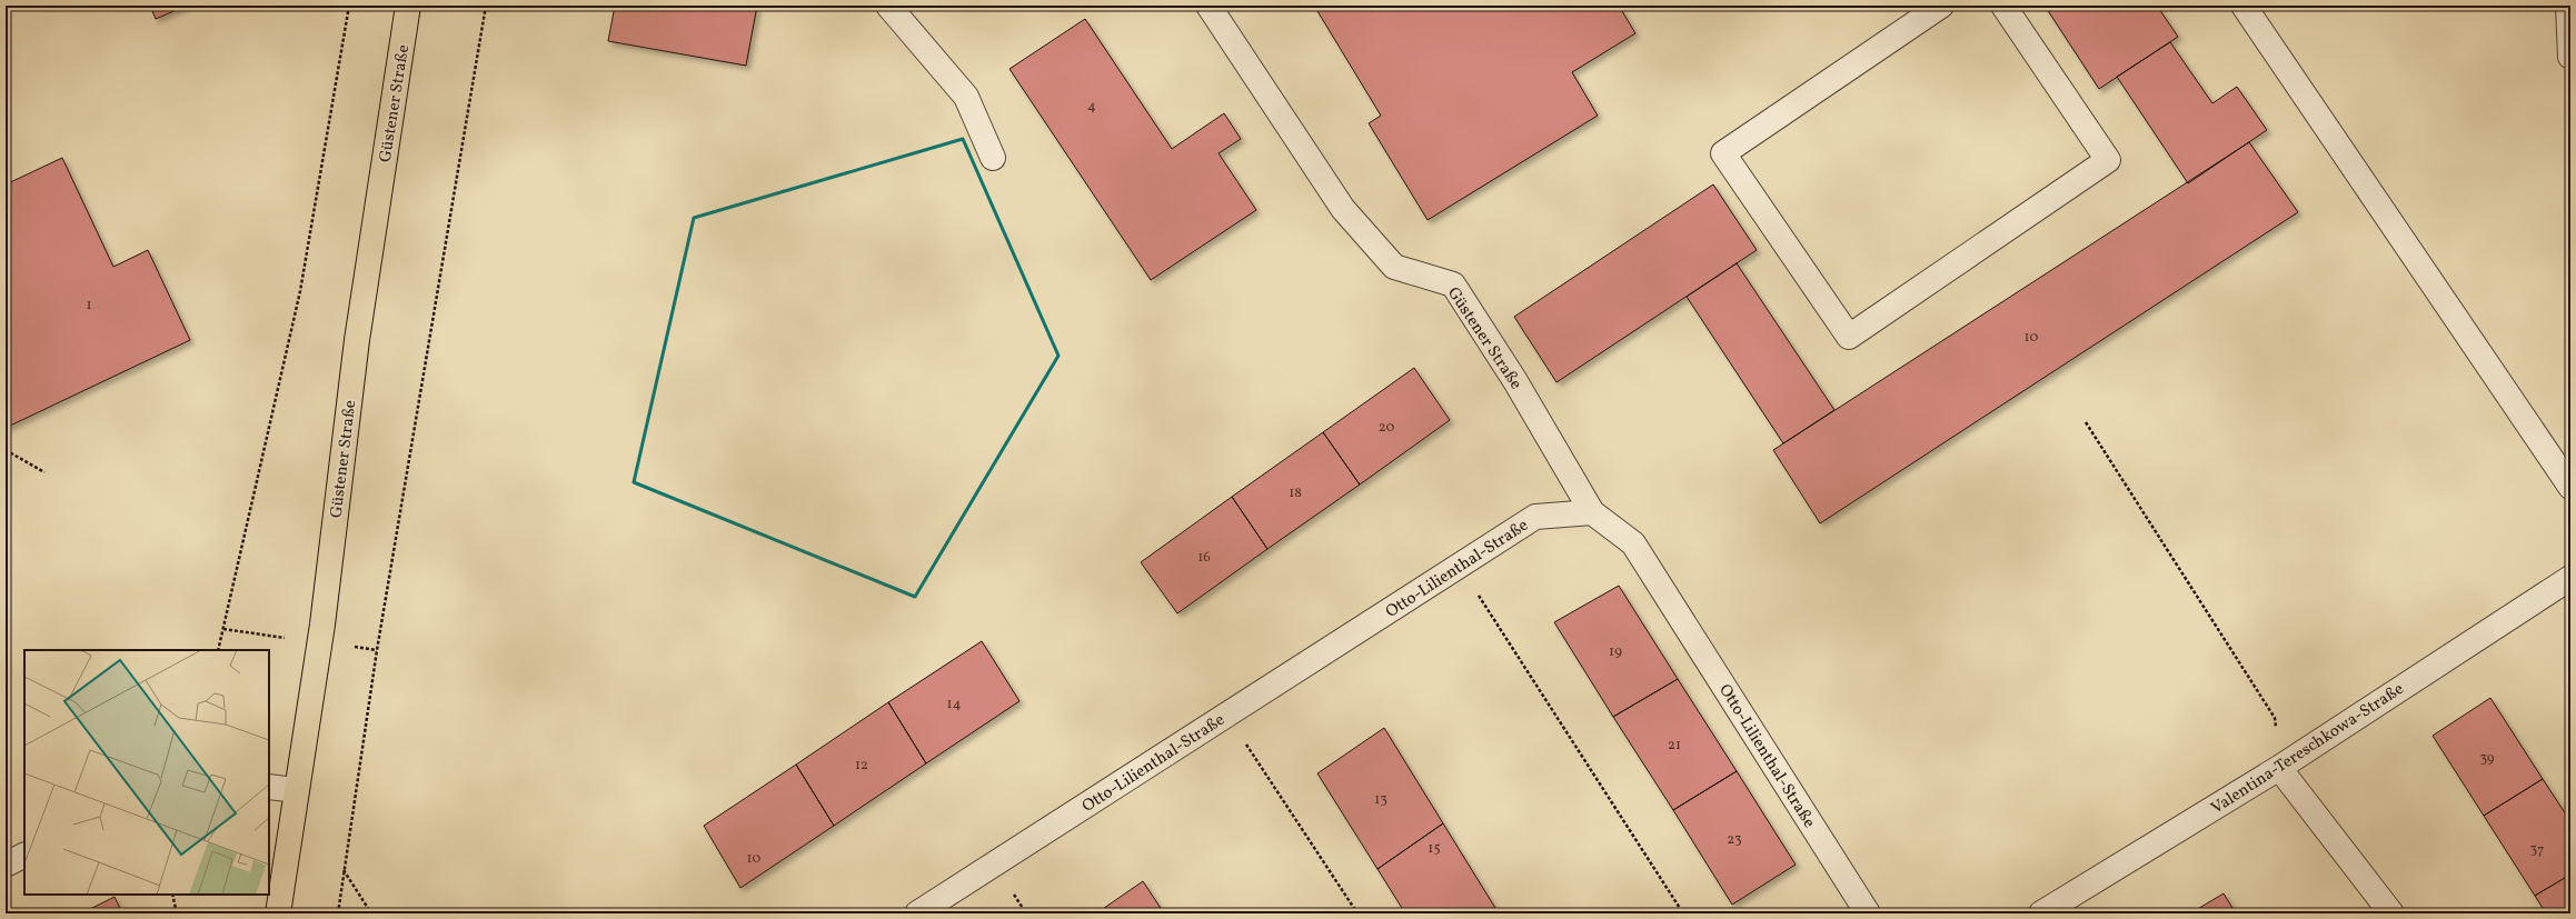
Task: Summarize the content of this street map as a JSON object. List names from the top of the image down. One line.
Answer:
{"streets":{"main road":["Güstener Straße"],"street":["Otto-Lilienthal-Straße","Valentina-Tereschkowa-Straße"]},"crossings":[["Güstener Straße","Otto-Lilienthal-Straße"]],"house_numbers":["4","1","10","20","18","16","19","14","21","39","12","13","23","15","37","10"]}
